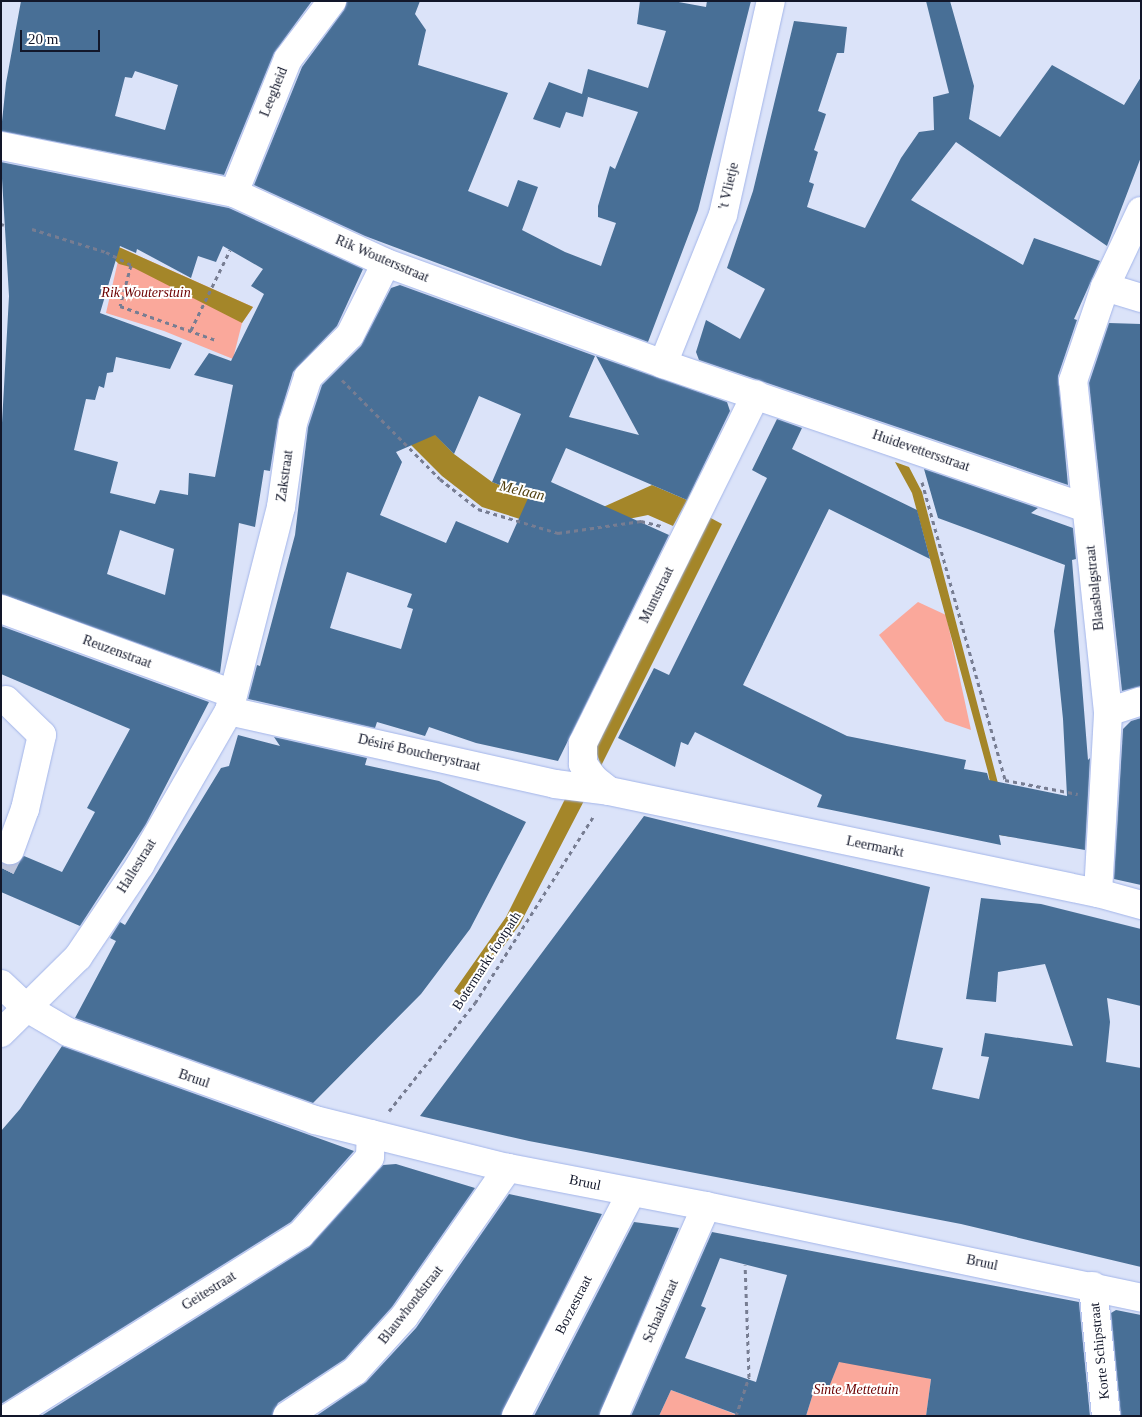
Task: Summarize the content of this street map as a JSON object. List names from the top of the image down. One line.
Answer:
{"streets":{"street":["Leegheid","'t Vlietje","Rik Woutersstraat","Huidevettersstraat","Zakstraat","Blaasbalgstraat","Muntstraat","Reuzenstraat","Désiré Boucherystraat","Leermarkt","Hallestraat","Bruul","Geitestraat","Blauwhondstraat","Borzestraat","Schaalstraat","Korte Schipstraat"],"path":["Botermarkt footpath"]},"crossings":[["Leegheid","Rik Woutersstraat"],["'t Vlietje","Rik Woutersstraat"],["Rik Woutersstraat","Huidevettersstraat"],["Rik Woutersstraat","Zakstraat"],["Rik Woutersstraat","Muntstraat"],["Huidevettersstraat","Blaasbalgstraat"],["Huidevettersstraat","Muntstraat"],["Zakstraat","Reuzenstraat"],["Zakstraat","Désiré Boucherystraat"],["Zakstraat","Hallestraat"],["Blaasbalgstraat","Leermarkt"],["Muntstraat","Désiré Boucherystraat"],["Muntstraat","Leermarkt"],["Muntstraat","Botermarkt footpath"],["Reuzenstraat","Désiré Boucherystraat"],["Reuzenstraat","Hallestraat"],["Désiré Boucherystraat","Leermarkt"],["Désiré Boucherystraat","Hallestraat"],["Désiré Boucherystraat","Botermarkt footpath"],["Leermarkt","Botermarkt footpath"],["Hallestraat","Bruul"],["Botermarkt footpath","Bruul"],["Botermarkt footpath","Geitestraat"],["Bruul","Geitestraat"],["Bruul","Blauwhondstraat"],["Bruul","Borzestraat"],["Bruul","Schaalstraat"],["Bruul","Korte Schipstraat"]],"water":["Melaan"],"parks":["Rik Wouterstuin","Sinte Mettetuin"],"scale_bar":"20 m"}
